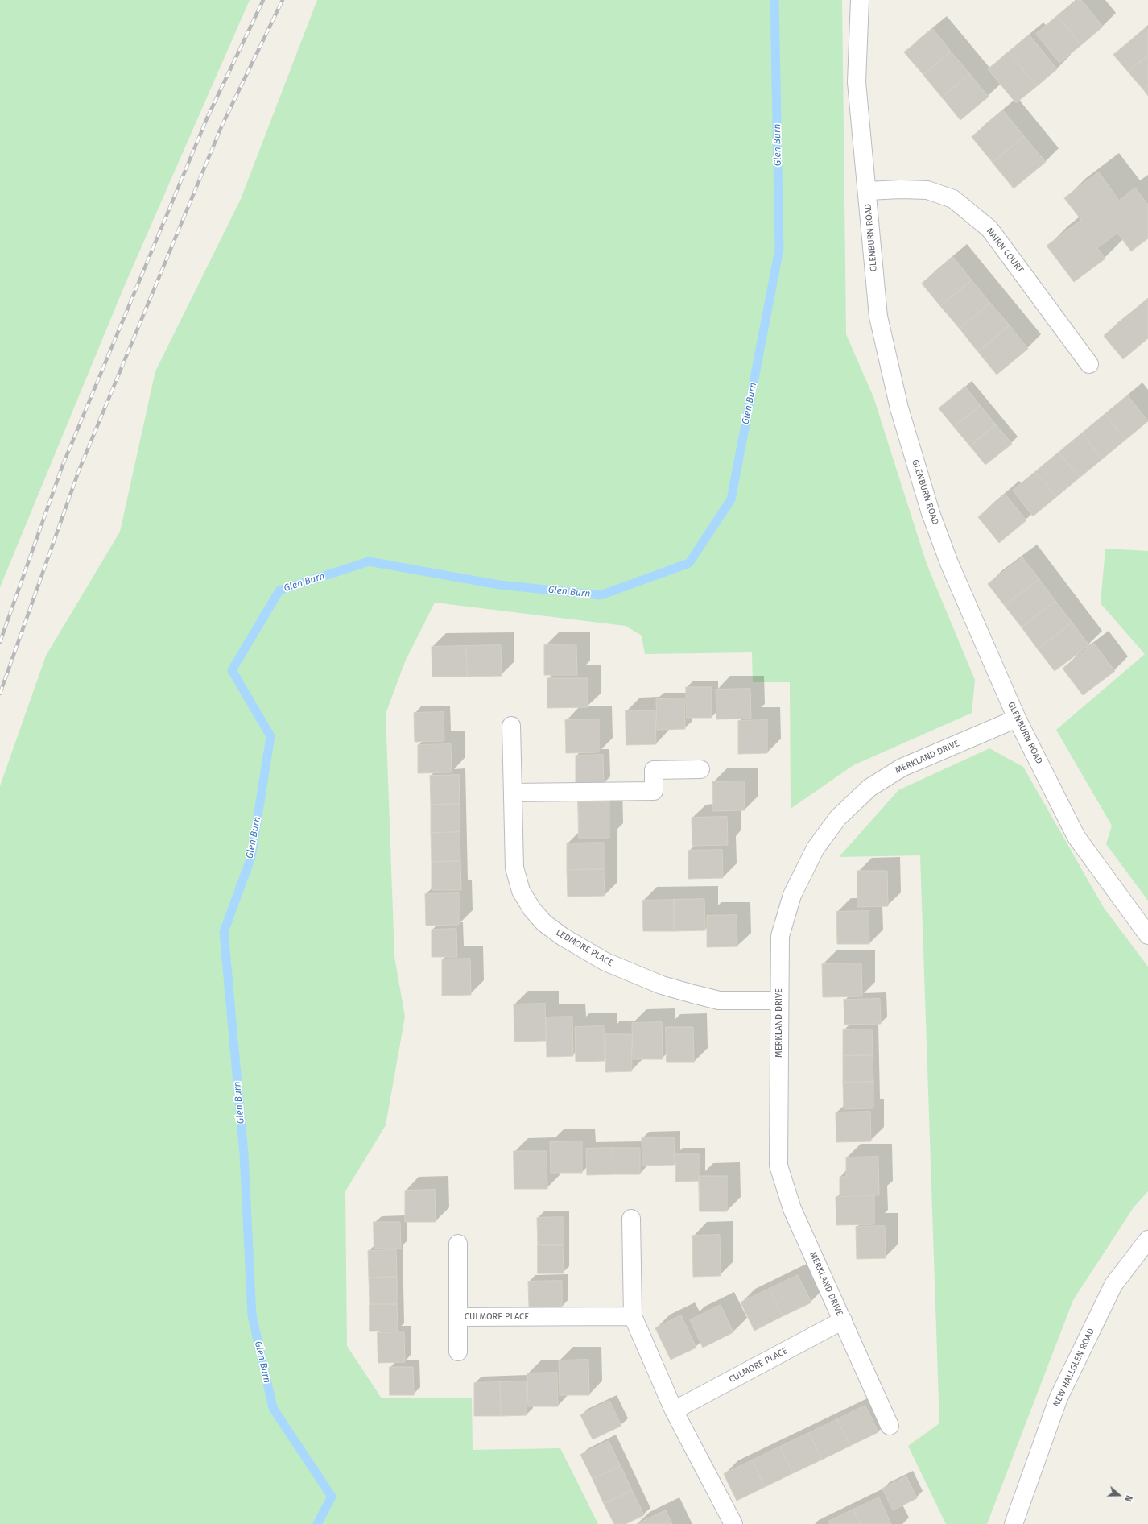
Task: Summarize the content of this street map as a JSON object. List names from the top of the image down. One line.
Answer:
{"streets":{"street":["GLENBURN ROAD","NAIRN COURT","MERKLAND DRIVE","LEDMORE PLACE","CULMORE PLACE","NEW HALLGLEN ROAD"]},"crossings":[["GLENBURN ROAD","NAIRN COURT"],["GLENBURN ROAD","MERKLAND DRIVE"],["MERKLAND DRIVE","LEDMORE PLACE"],["MERKLAND DRIVE","CULMORE PLACE"]],"water":["Glen Burn"],"north":"right"}
